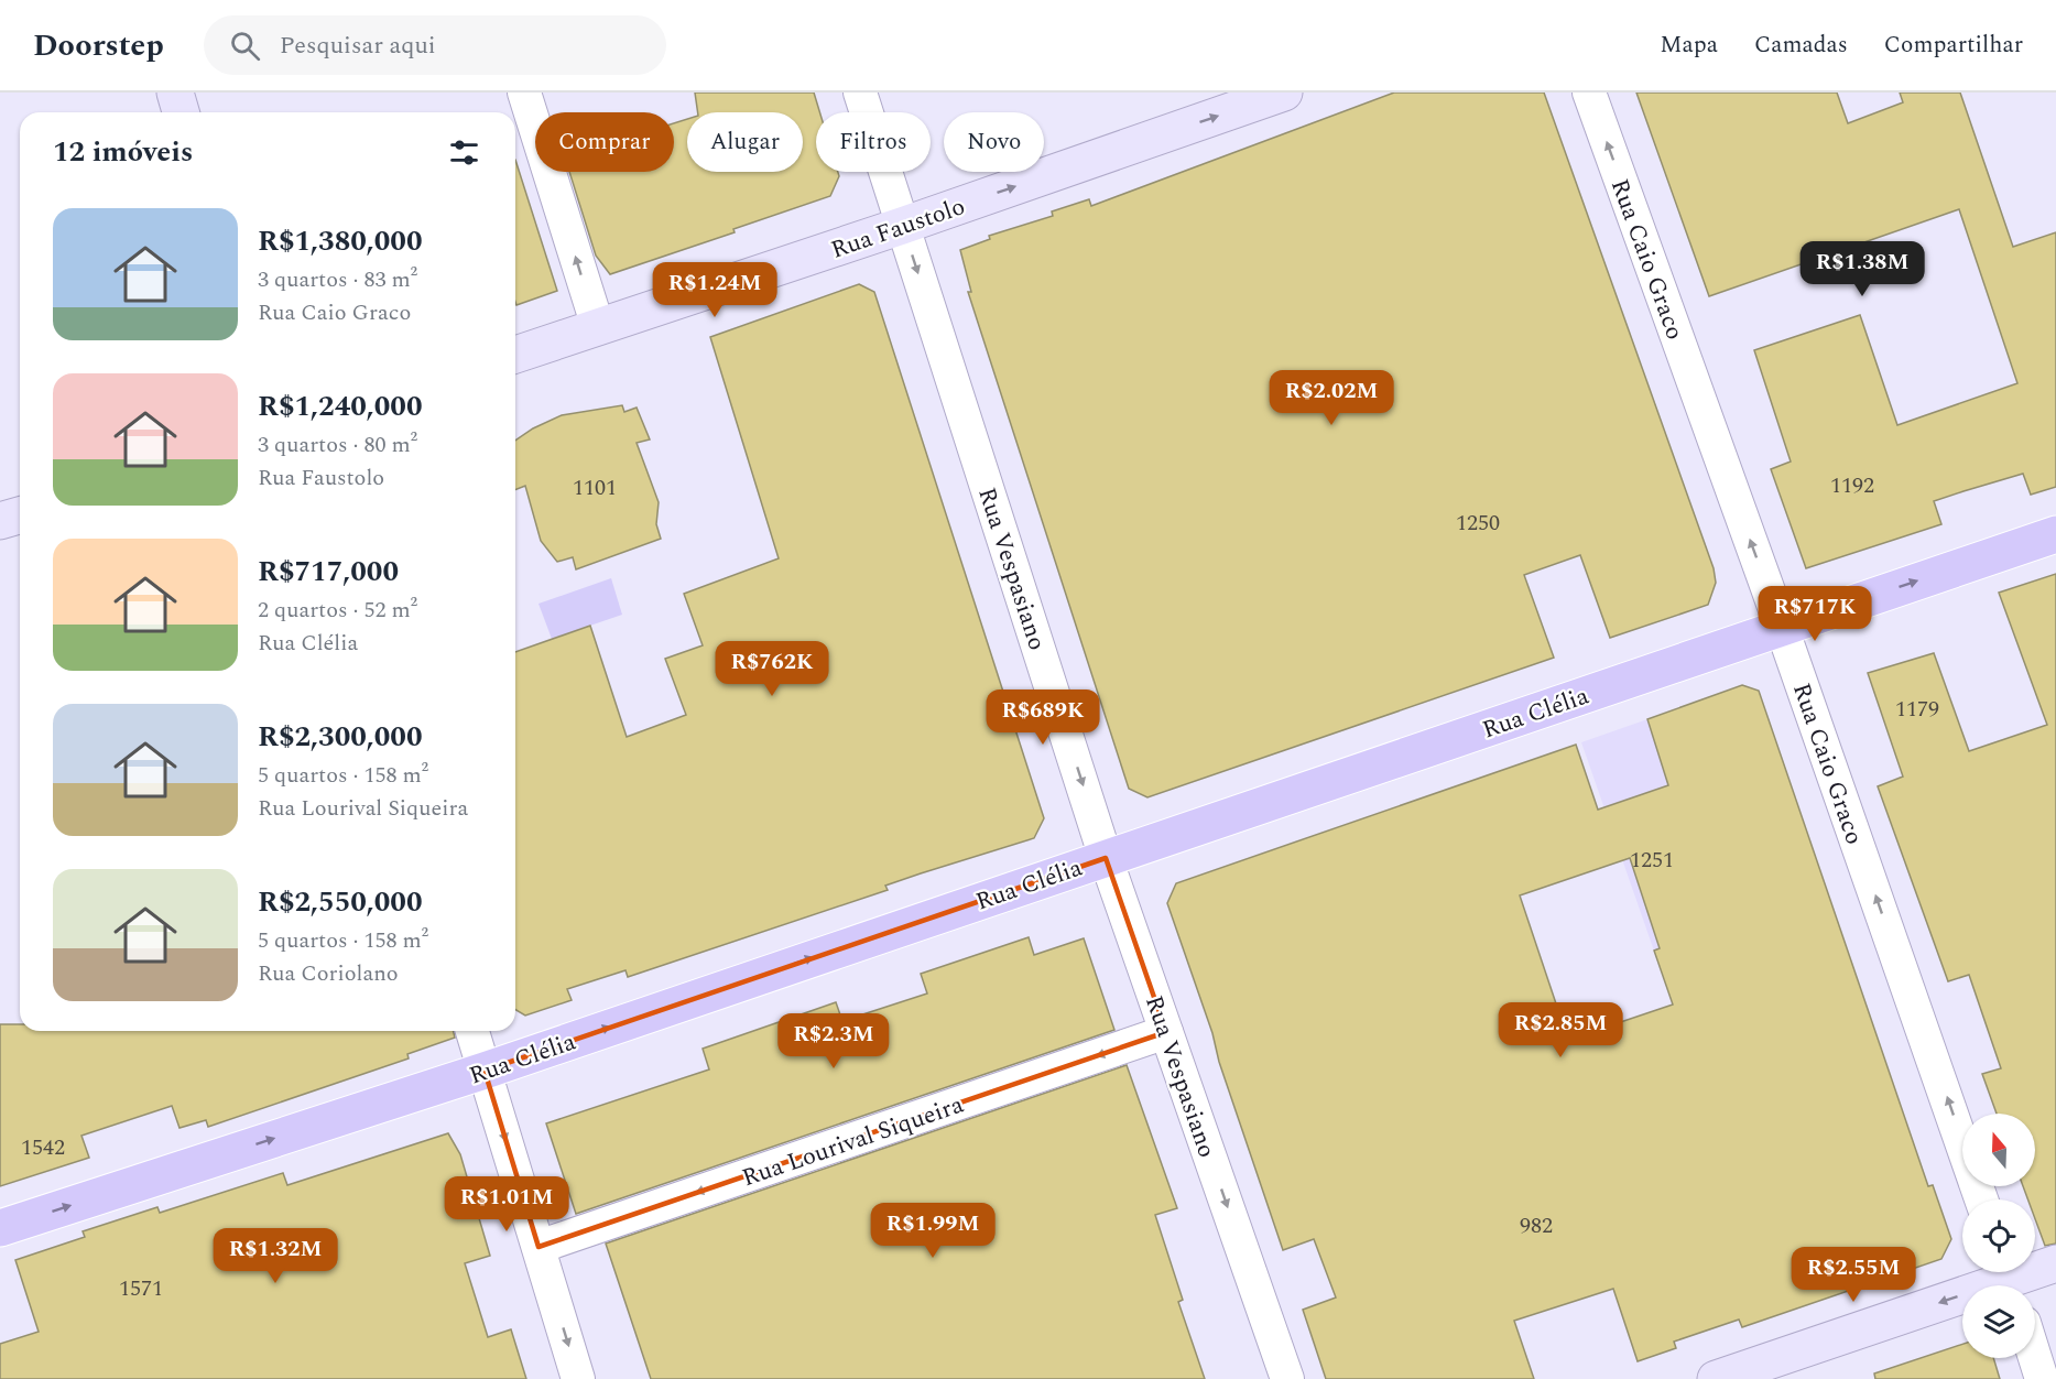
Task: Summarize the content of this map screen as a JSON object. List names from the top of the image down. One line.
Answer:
{"streets":{"main road":["Rua Clélia"],"street":["Rua Faustolo","Rua Caio Graco","Rua Vespasiano","Rua Lourival Siqueira"]},"crossings":[["Rua Faustolo","Rua Vespasiano"],["Rua Caio Graco","Rua Clélia"],["Rua Vespasiano","Rua Clélia"],["Rua Vespasiano","Rua Lourival Siqueira"]],"one_way":["Rua Faustolo","Rua Caio Graco","Rua Vespasiano","Rua Clélia","Rua Lourival Siqueira"],"house_numbers":["1192","1101","1250","1179","1251","1542","982","1571"],"north":"top","page":{"header":"Doorstep","search":"Pesquisar aqui","nav":["Mapa","Camadas","Compartilhar"],"chip":["Comprar","Alugar","Filtros","Novo"],"heading":"12 imóveis","list":[{"name":"R$1,380,000","note":"3 quartos · 83 m² · Rua Caio Graco"},{"name":"R$1,240,000","note":"3 quartos · 80 m² · Rua Faustolo"},{"name":"R$717,000","note":"2 quartos · 52 m² · Rua Clélia"},{"name":"R$2,300,000","note":"5 quartos · 158 m² · Rua Lourival Siqueira"},{"name":"R$2,550,000","note":"5 quartos · 158 m² · Rua Coriolano"}],"price":["R$1.38M","R$1.24M","R$2.02M","R$717K","R$762K","R$689K","R$2.85M","R$2.3M","R$1.01M","R$1.99M","R$1.32M","R$2.55M"]}}
